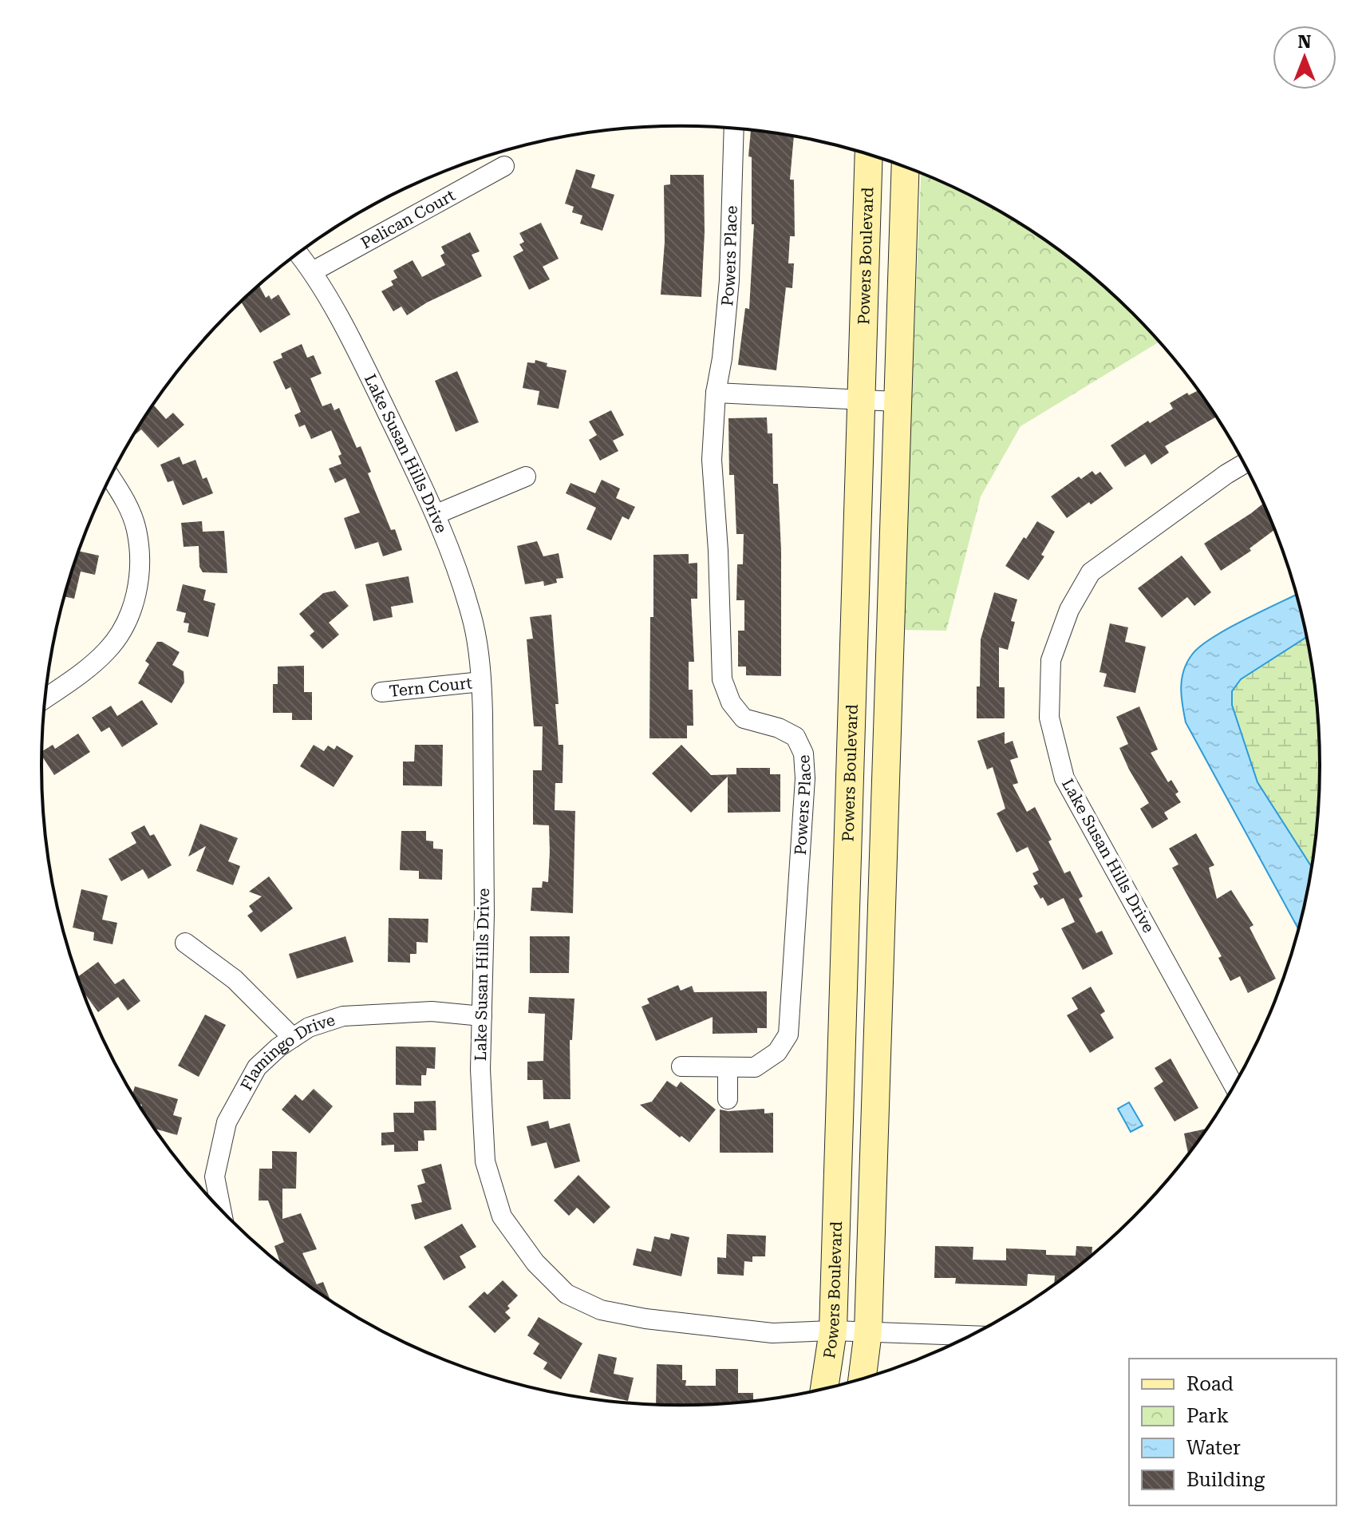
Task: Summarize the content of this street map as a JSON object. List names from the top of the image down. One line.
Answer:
{"streets":{"main road":["Powers Boulevard"],"street":["Pelican Court","Powers Place","Lake Susan Hills Drive","Tern Court","Flamingo Drive"]},"crossings":[["Pelican Court","Lake Susan Hills Drive"],["Powers Boulevard","Lake Susan Hills Drive"],["Lake Susan Hills Drive","Tern Court"],["Lake Susan Hills Drive","Flamingo Drive"]],"legend":["Road","Park","Water","Building"],"north":"top"}
